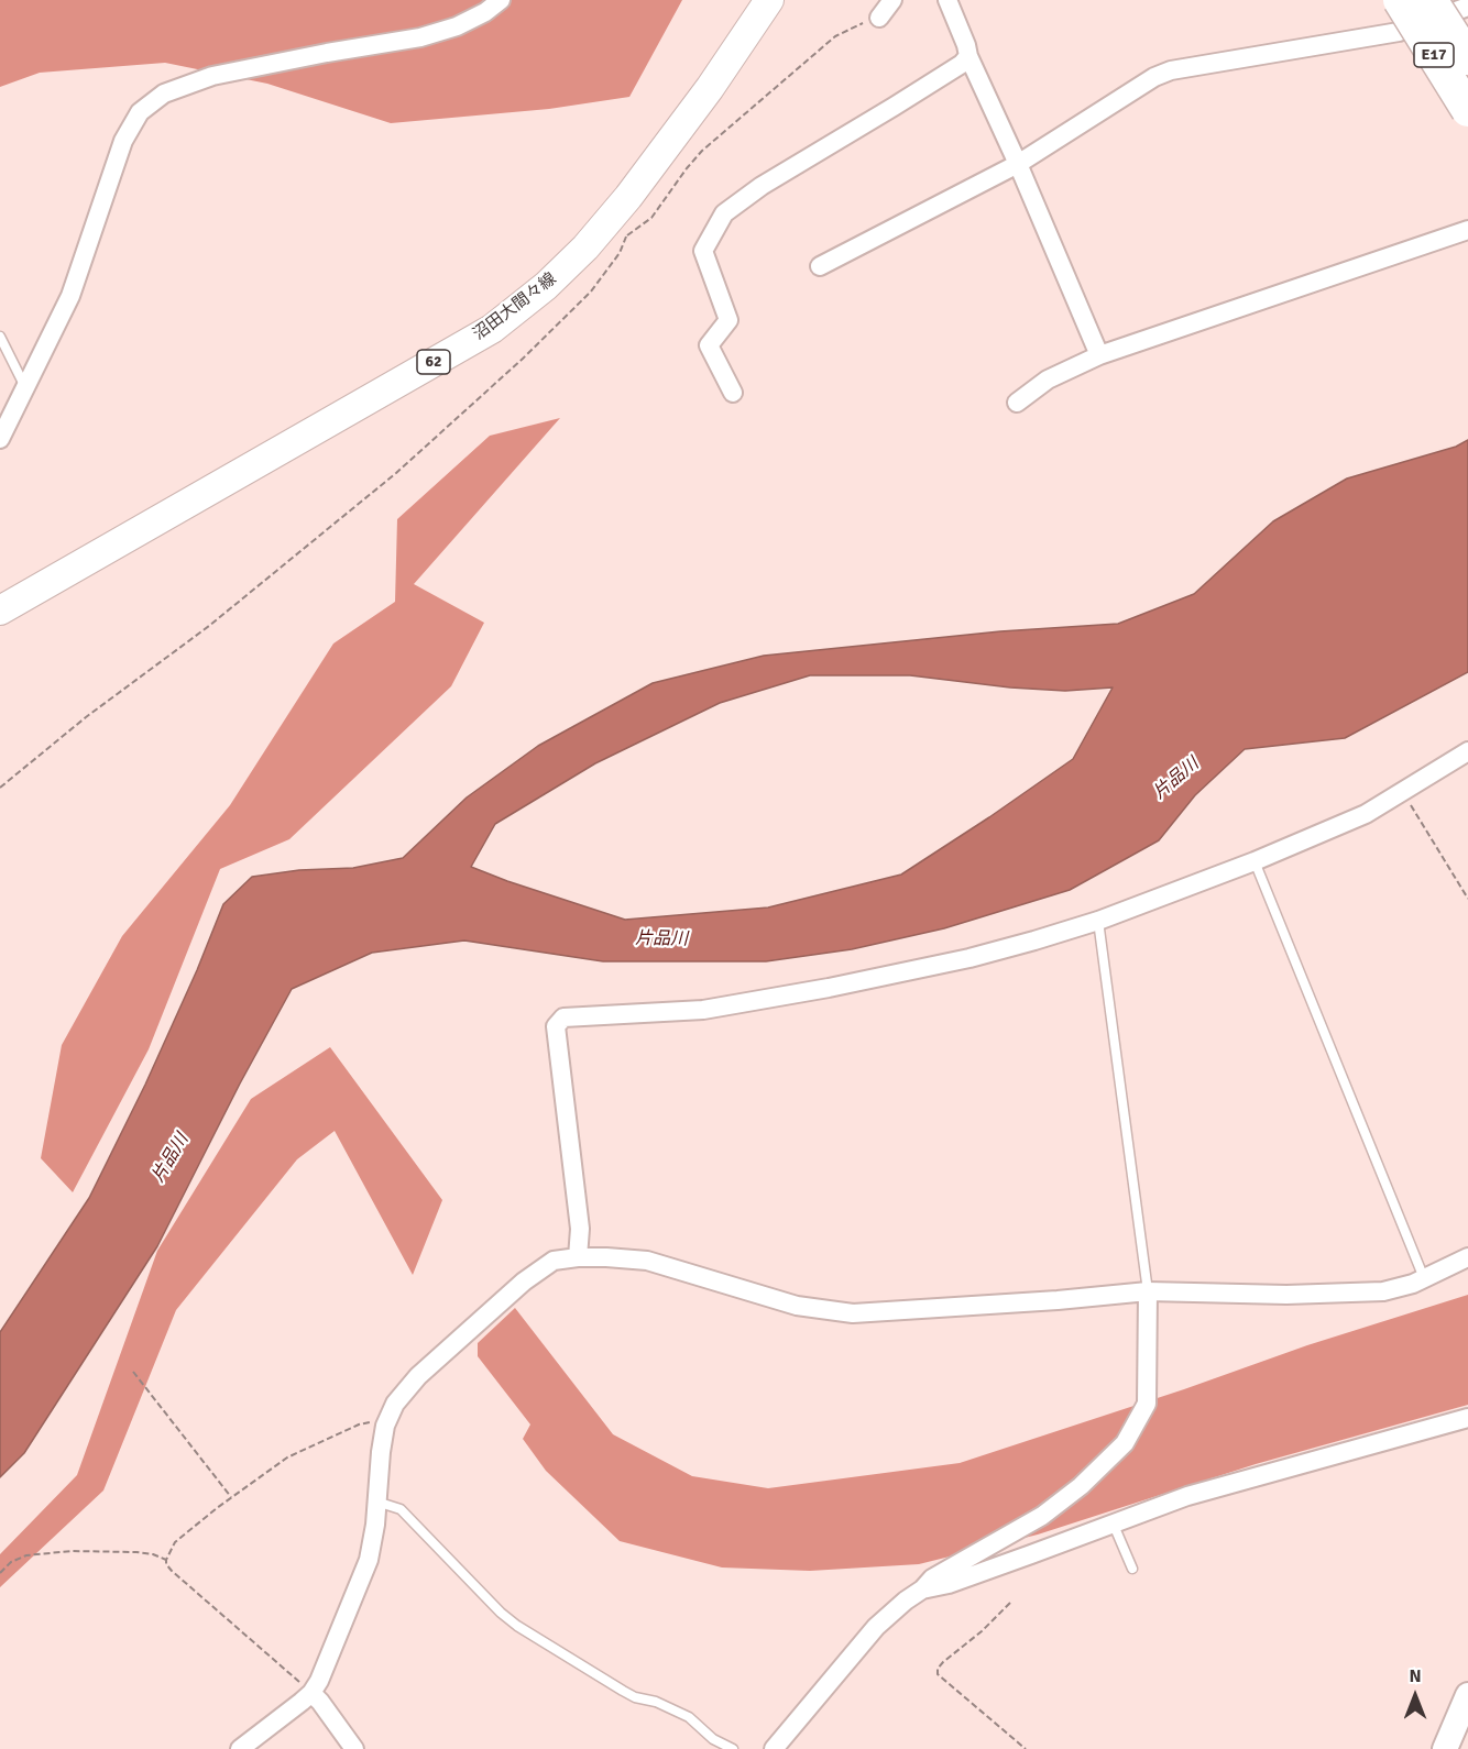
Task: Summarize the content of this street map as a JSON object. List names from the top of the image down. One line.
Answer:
{"streets":{"highway":["E17"],"main road":["沼田大間々線","62"]},"water":["片品川"],"north":"top"}
